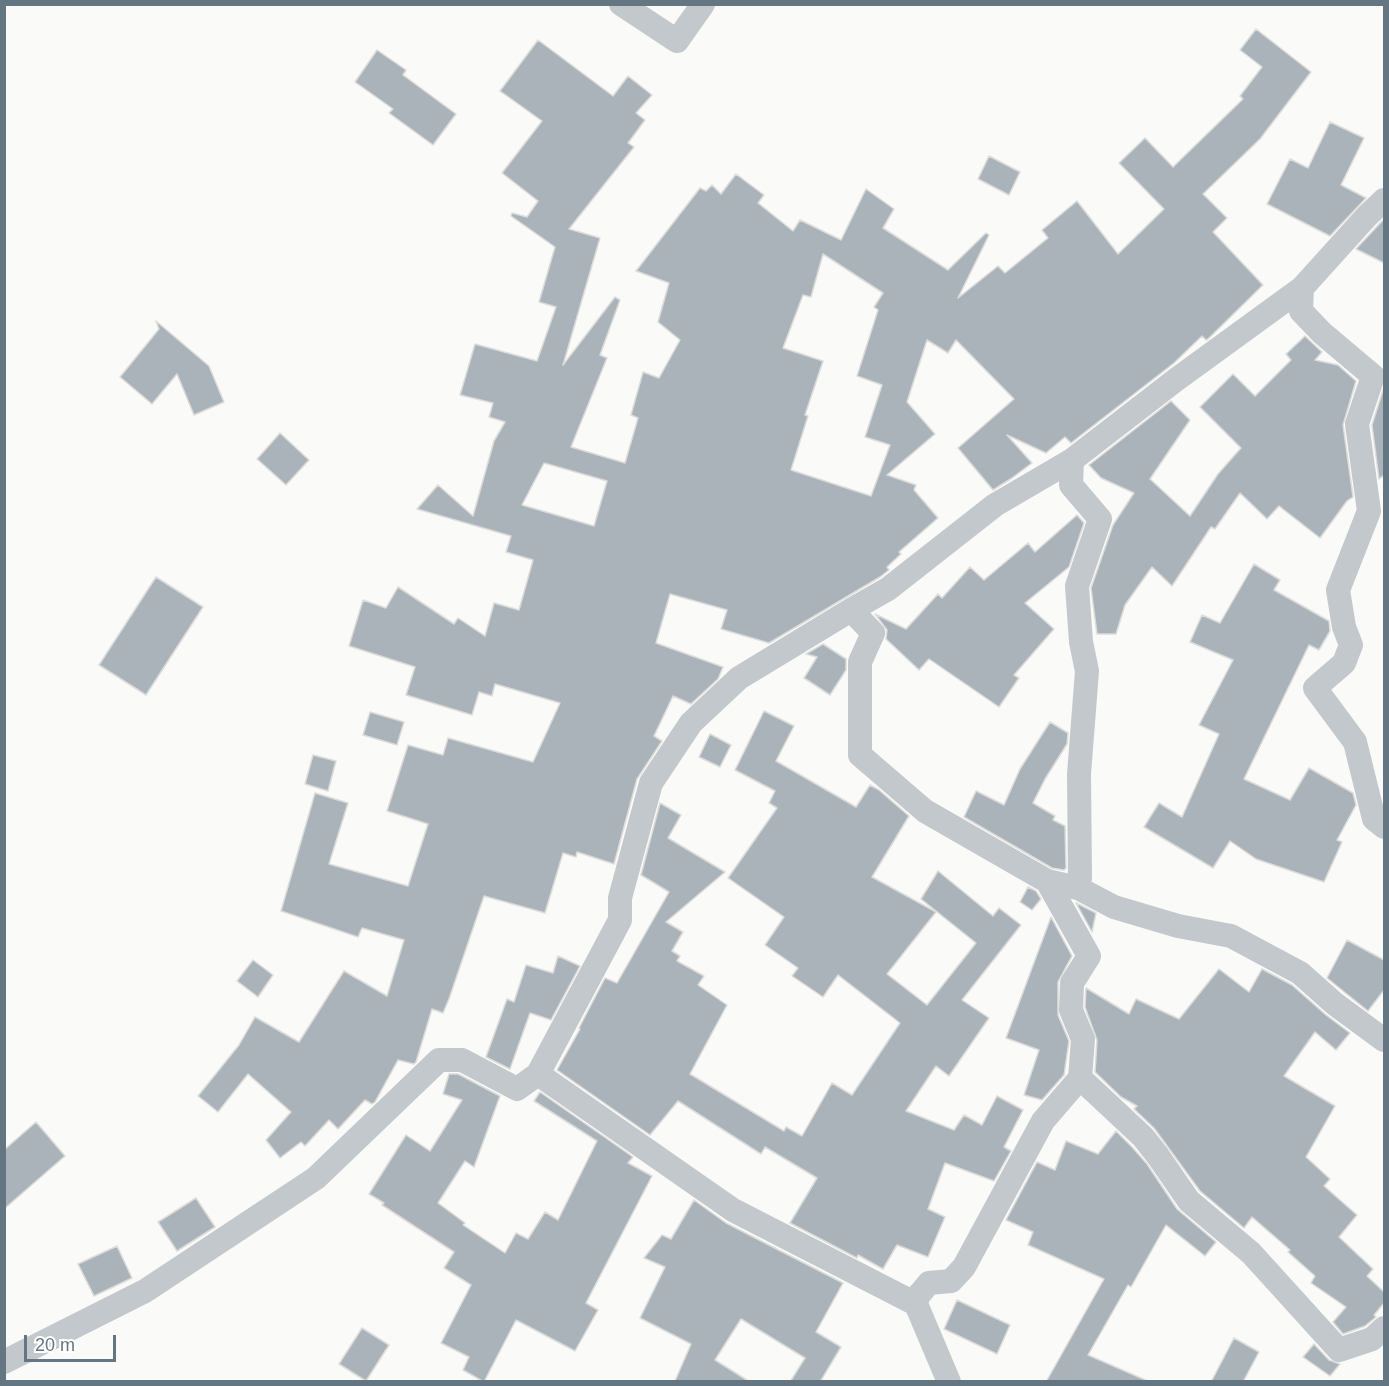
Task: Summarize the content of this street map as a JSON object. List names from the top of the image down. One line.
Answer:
{"scale_bar":"20 m"}
